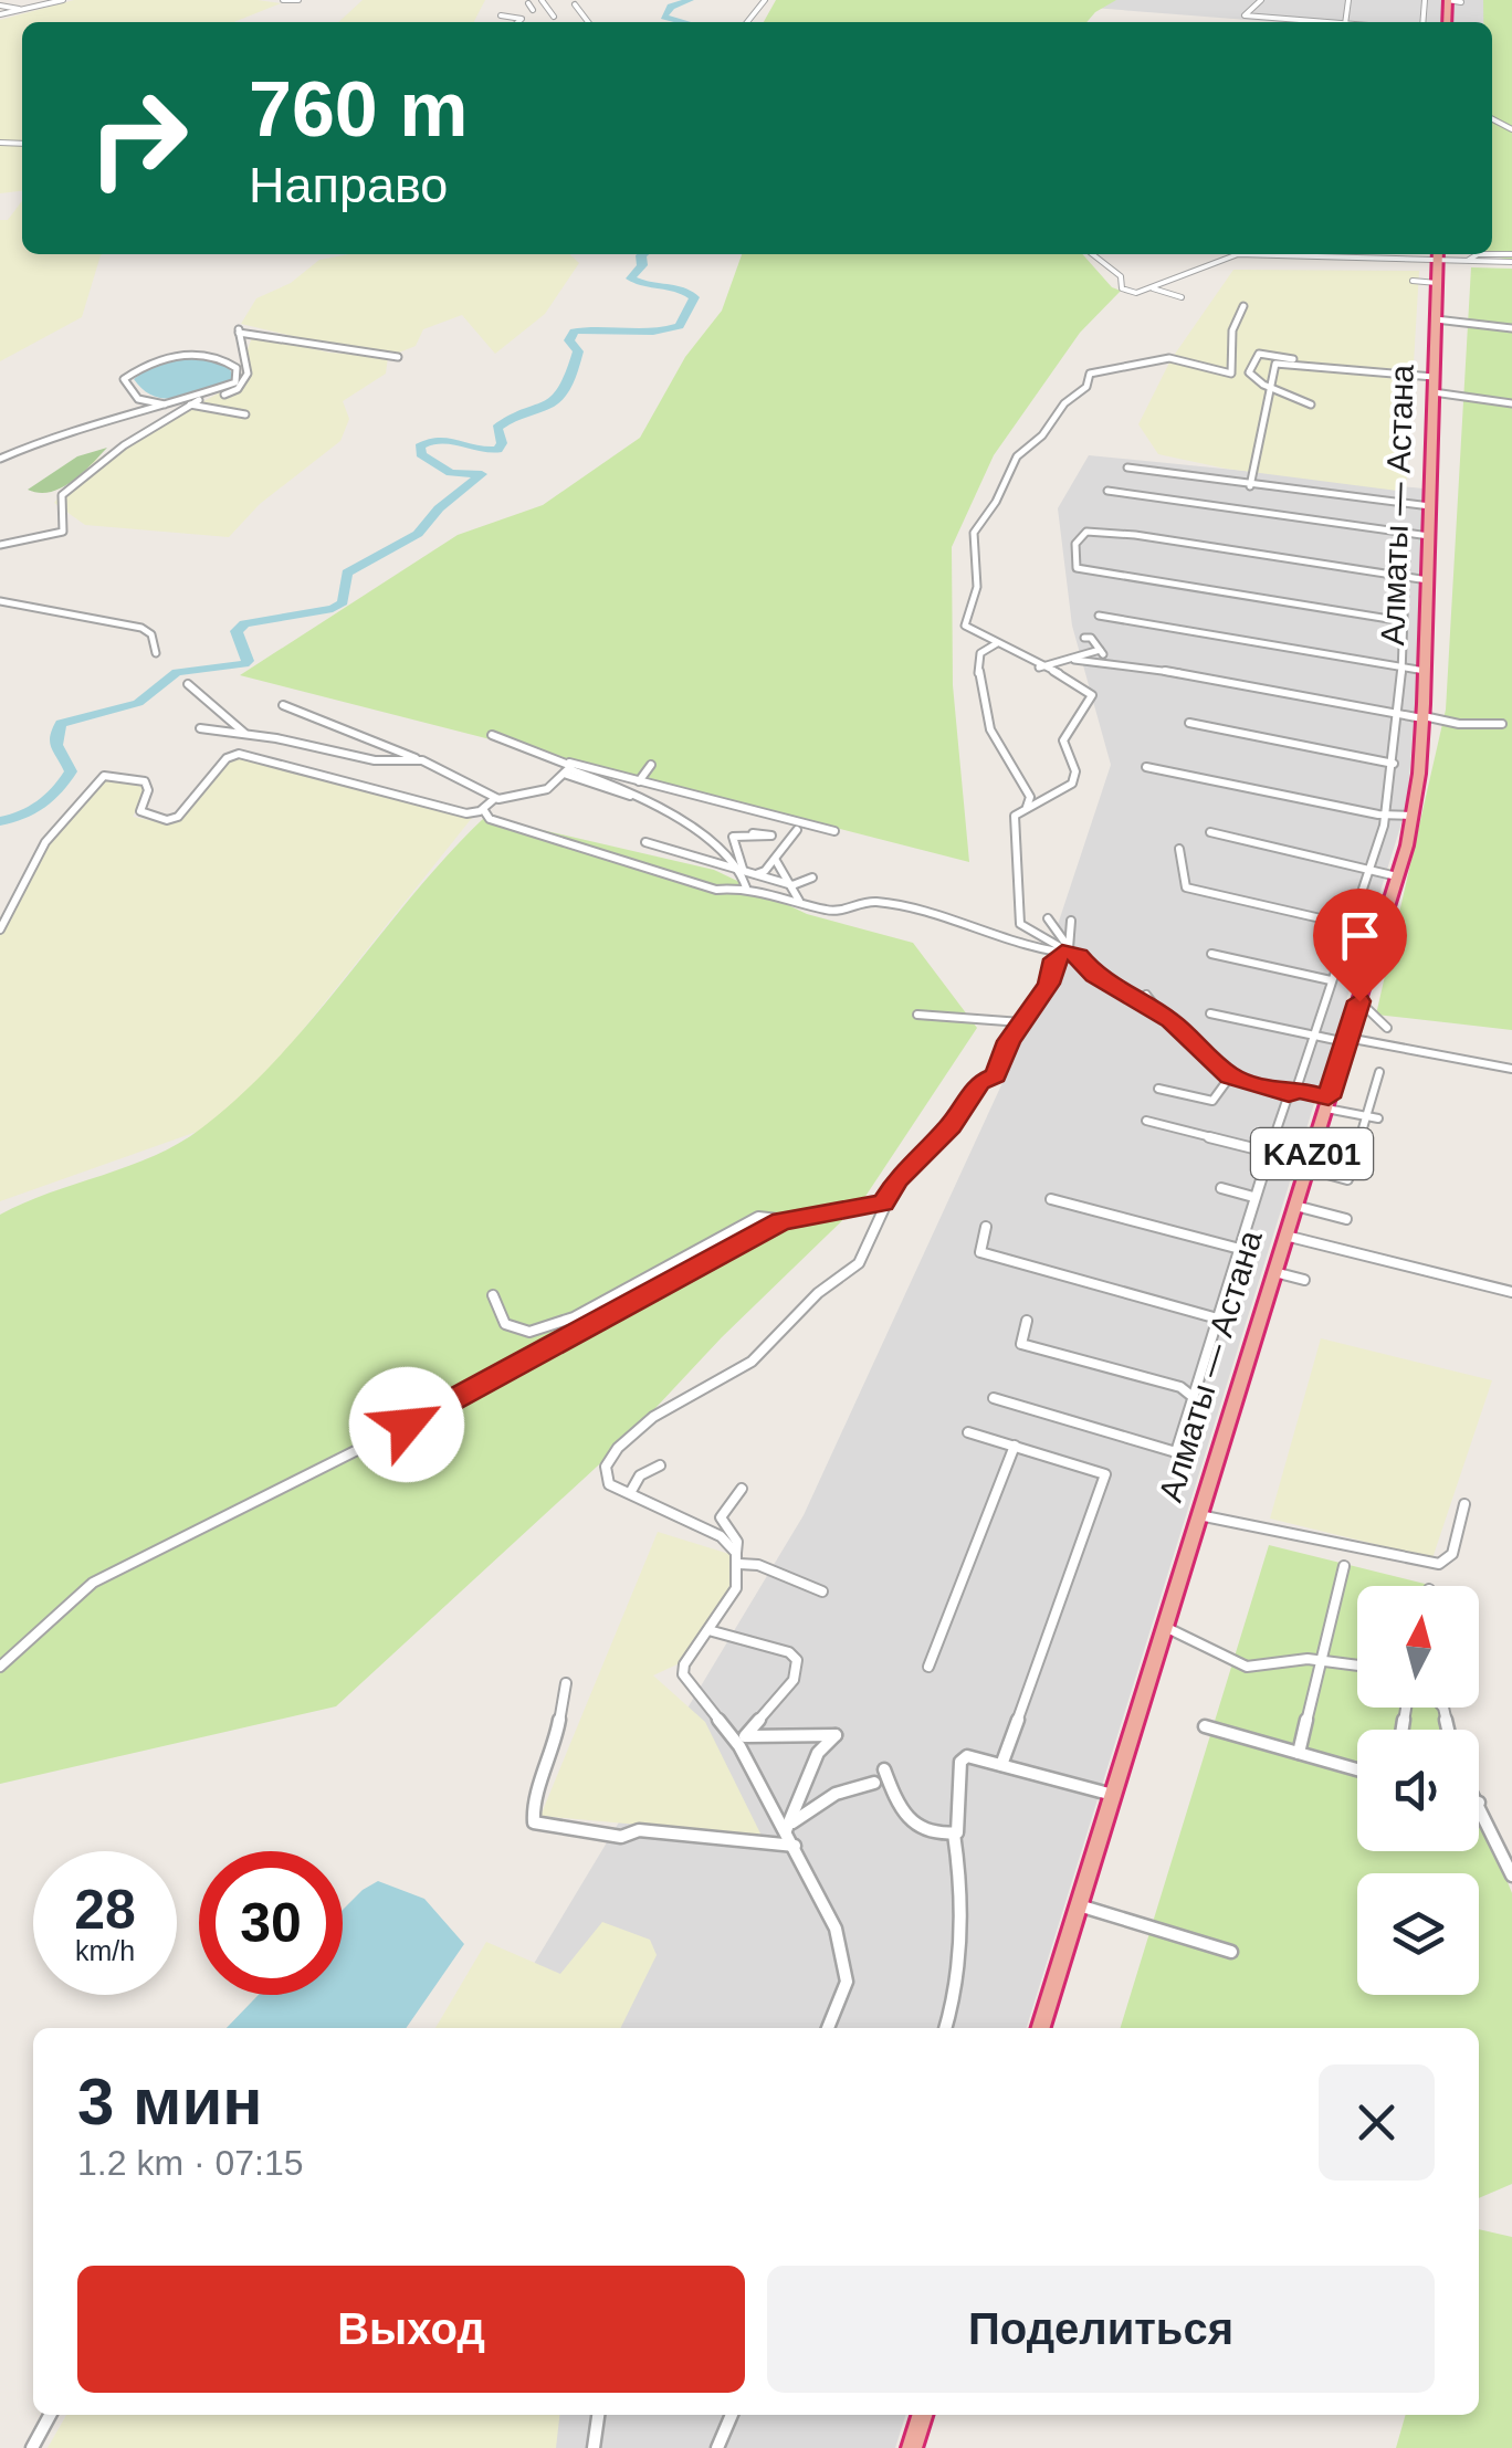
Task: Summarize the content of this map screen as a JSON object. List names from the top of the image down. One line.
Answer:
{"streets":{"highway":["Алматы — Астана","KАZ01"]},"north":"top","page":{"turn":["760 m","Направо"],"speed":"28 km/h","limit":"30","heading":["3 мин","1.2 km · 07:15"],"buttons":["Выход","Поделиться"]}}
